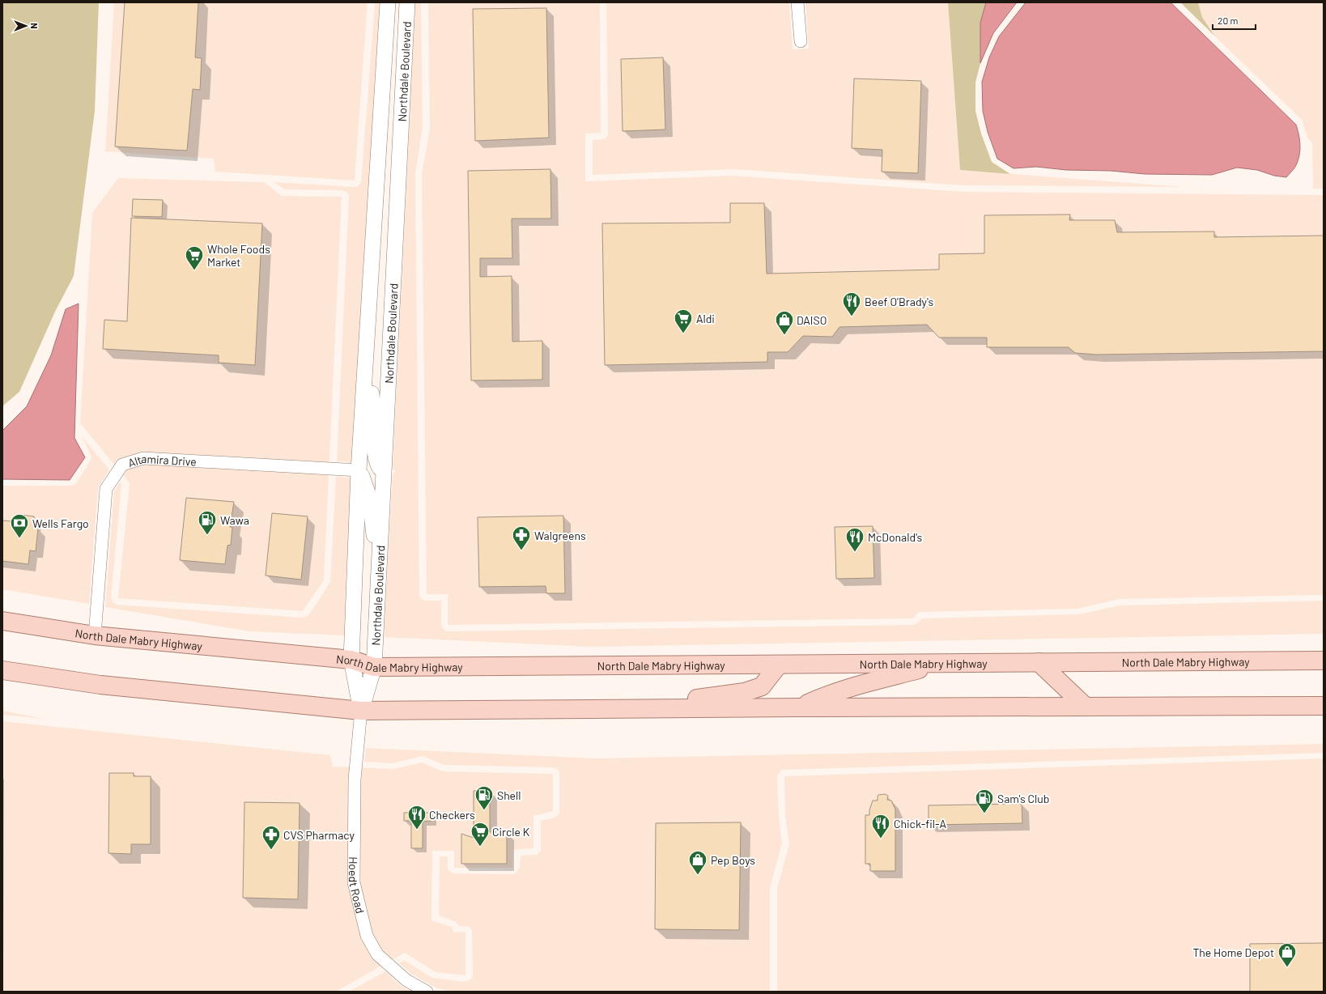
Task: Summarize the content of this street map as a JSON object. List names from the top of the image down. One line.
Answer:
{"streets":{"main road":["North Dale Mabry Highway"],"street":["Northdale Boulevard","Altamira Drive","Hoedt Road"]},"crossings":[["Northdale Boulevard","Altamira Drive"],["Northdale Boulevard","North Dale Mabry Highway"],["Northdale Boulevard","Hoedt Road"],["Altamira Drive","North Dale Mabry Highway"]],"places":{"supermarket":["Whole Foods Market","Aldi","Circle K"],"restaurant":["Beef O'Brady's","McDonald's","Checkers","Chick-fil-A"],"shop":["DAISO","Pep Boys","The Home Depot"],"fuel station":["Wawa","Shell","Sam's Club"],"bank":["Wells Fargo"],"pharmacy":["Walgreens","CVS Pharmacy"]},"scale_bar":"20 m","north":"right"}
